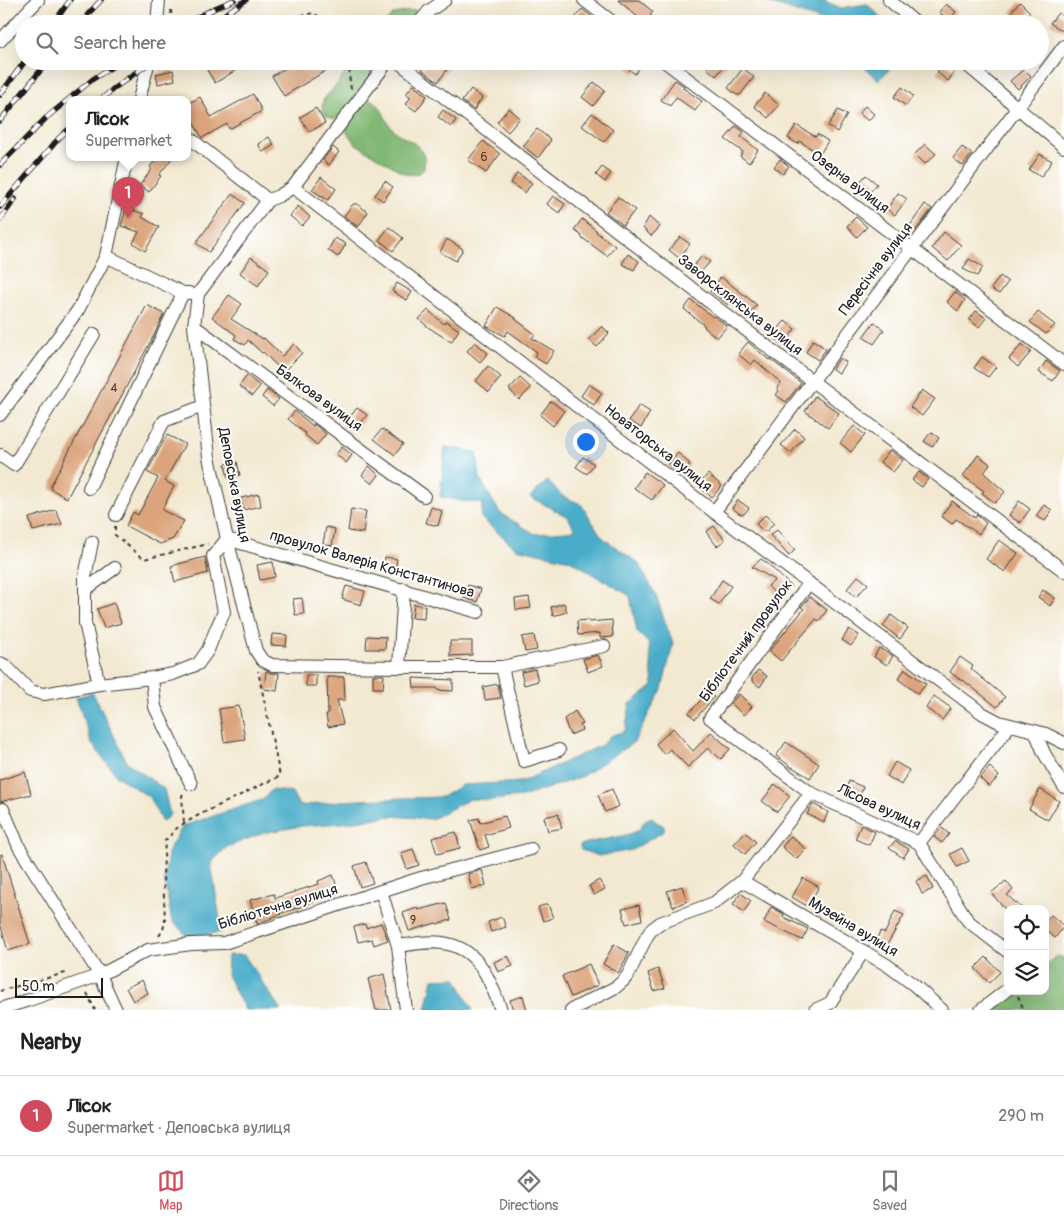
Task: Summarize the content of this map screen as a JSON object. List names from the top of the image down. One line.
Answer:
{"streets":{"street":["Озерна вулиця","Пересічна вулиця","Заворсклянська вулиця","Балкова вулиця","Новаторська вулиця","Деповська вулиця","провулок Валерія Константинова","Бібліотечний провулок","Лісова вулиця","Бібліотечна вулиця","Музейна вулиця"]},"crossings":[["Озерна вулиця","Пересічна вулиця"],["Пересічна вулиця","Заворсклянська вулиця"],["Пересічна вулиця","Новаторська вулиця"],["Балкова вулиця","Деповська вулиця"],["Новаторська вулиця","Деповська вулиця"],["Новаторська вулиця","Бібліотечний провулок"],["Деповська вулиця","провулок Валерія Константинова"],["Бібліотечний провулок","Лісова вулиця"]],"house_numbers":["6","4","9"],"scale_bar":"50 m","page":{"search":"Search here","popup":["Лісок","Supermarket"],"pins":"1","scale":"50 m","heading":"Nearby","list":[{"mark":"1","name":"Лісок","note":"Supermarket · Деповська вулиця","value":"290 m"}],"nav":["Map","Directions","Saved"]}}
